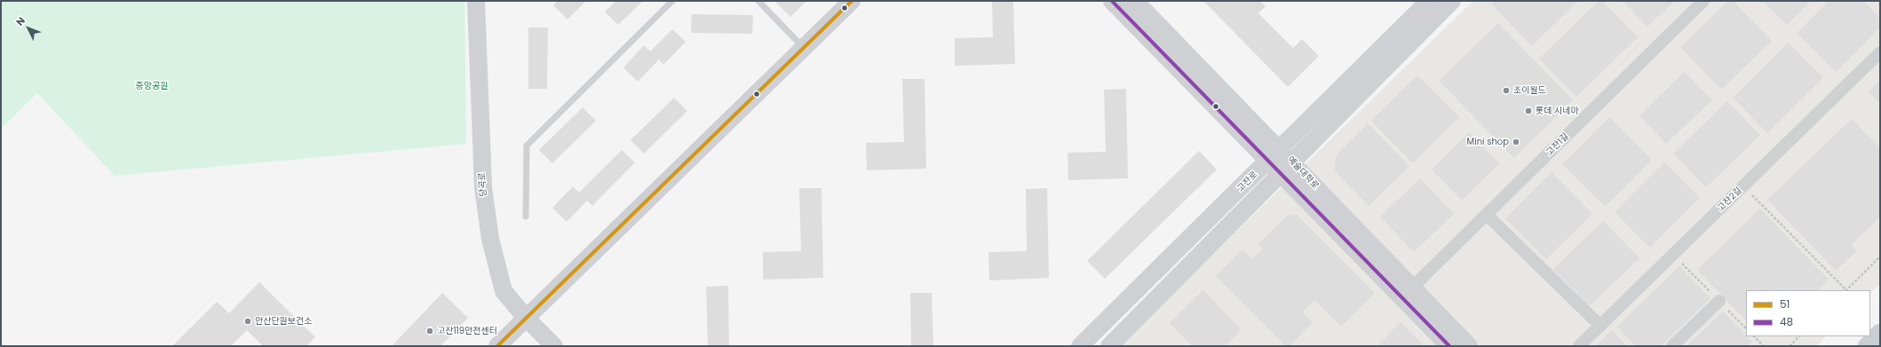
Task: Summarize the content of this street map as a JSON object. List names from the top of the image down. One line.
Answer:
{"streets":{"street":["고잔1길","예술대학로","고잔로","당곡로","고잔2길"]},"crossings":[["고잔1길","예술대학로"],["예술대학로","고잔로"]],"parks":["중앙공원"],"places":["조이월드","롯데 시네마","Mini shop","안산단원보건소","고잔119안전센터"],"lines":["transit line 51","transit line 48"],"legend":["51","48"],"north":"top left"}
